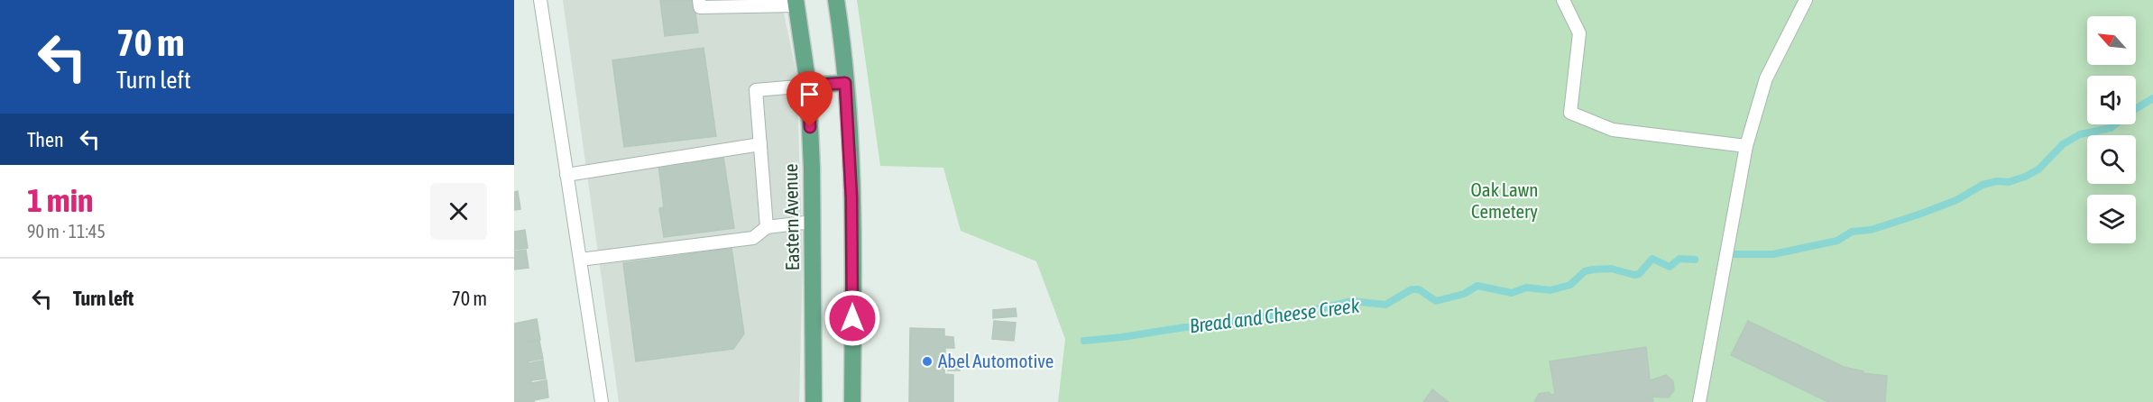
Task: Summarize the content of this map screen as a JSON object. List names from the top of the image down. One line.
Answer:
{"streets":{"main road":["Eastern Avenue"]},"water":["Bread and Cheese Creek"],"parks":["Oak Lawn Cemetery"],"places":["Abel Automotive"],"north":"top left","page":{"turn":["70 m","Turn left"],"then":"Then","heading":["1 min","90 m · 11:45"],"list":[{"name":"Turn left","value":"70 m"}]}}
